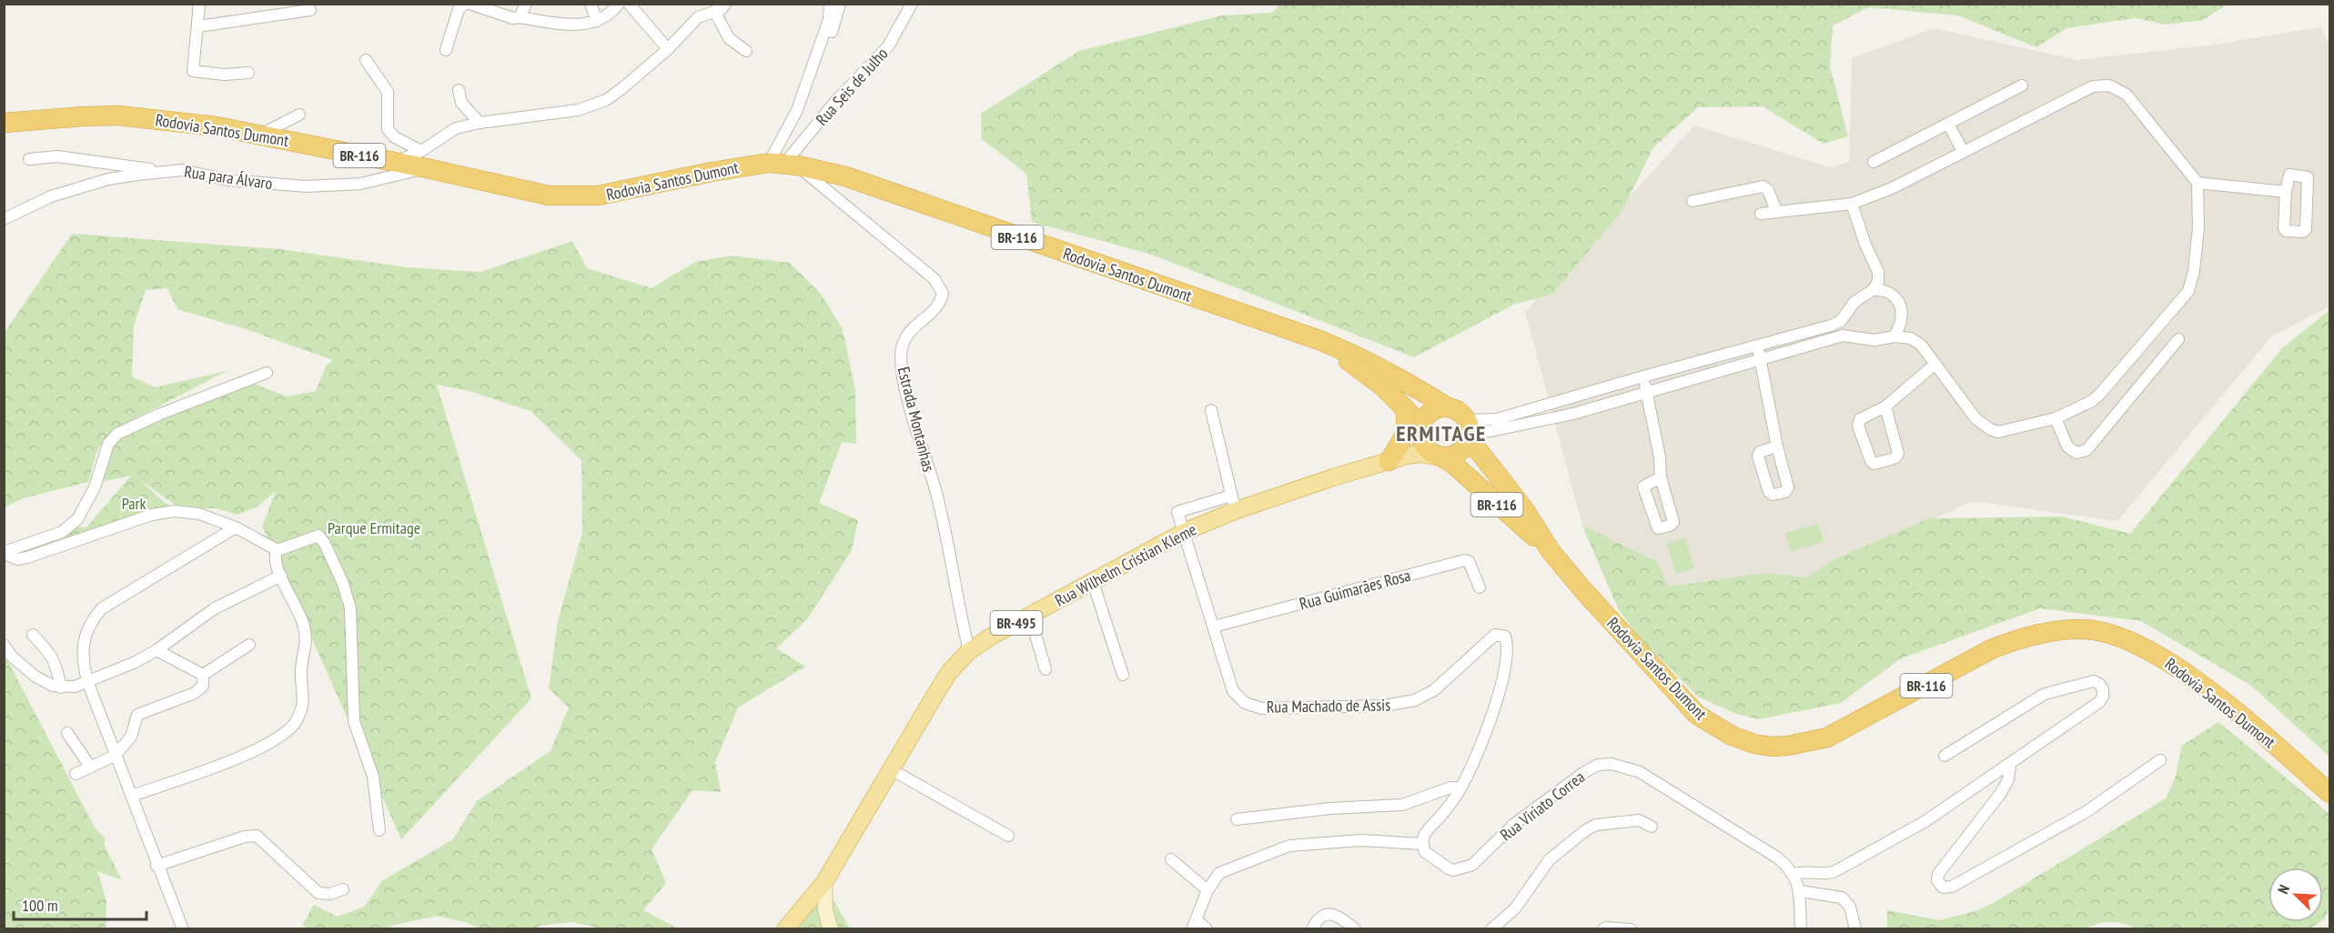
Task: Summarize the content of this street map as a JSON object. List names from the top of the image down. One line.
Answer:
{"streets":{"highway":["Rodovia Santos Dumont","BR-116"],"main road":["Rua Wilhelm Cristian Kleme","BR-495"],"street":["Rua Seis de Julho","Rua para Álvaro","Estrada Montanhas","Rua Guimarães Rosa","Rua Machado de Assis","Rua Viriato Correa"]},"crossings":[["Rua Seis de Julho","Rodovia Santos Dumont"],["Rua Seis de Julho","Estrada Montanhas"],["Rodovia Santos Dumont","BR-116"],["Rodovia Santos Dumont","Rua para Álvaro"],["Rodovia Santos Dumont","Estrada Montanhas"],["BR-116","BR-495"],["Estrada Montanhas","Rua Wilhelm Cristian Kleme"],["Rua Wilhelm Cristian Kleme","BR-495"],["Rua Wilhelm Cristian Kleme","Rua Machado de Assis"],["Rua Guimarães Rosa","Rua Machado de Assis"]],"districts":["ERMITAGE"],"parks":["Park","Parque Ermitage"],"scale_bar":"100 m","north":"top left"}
